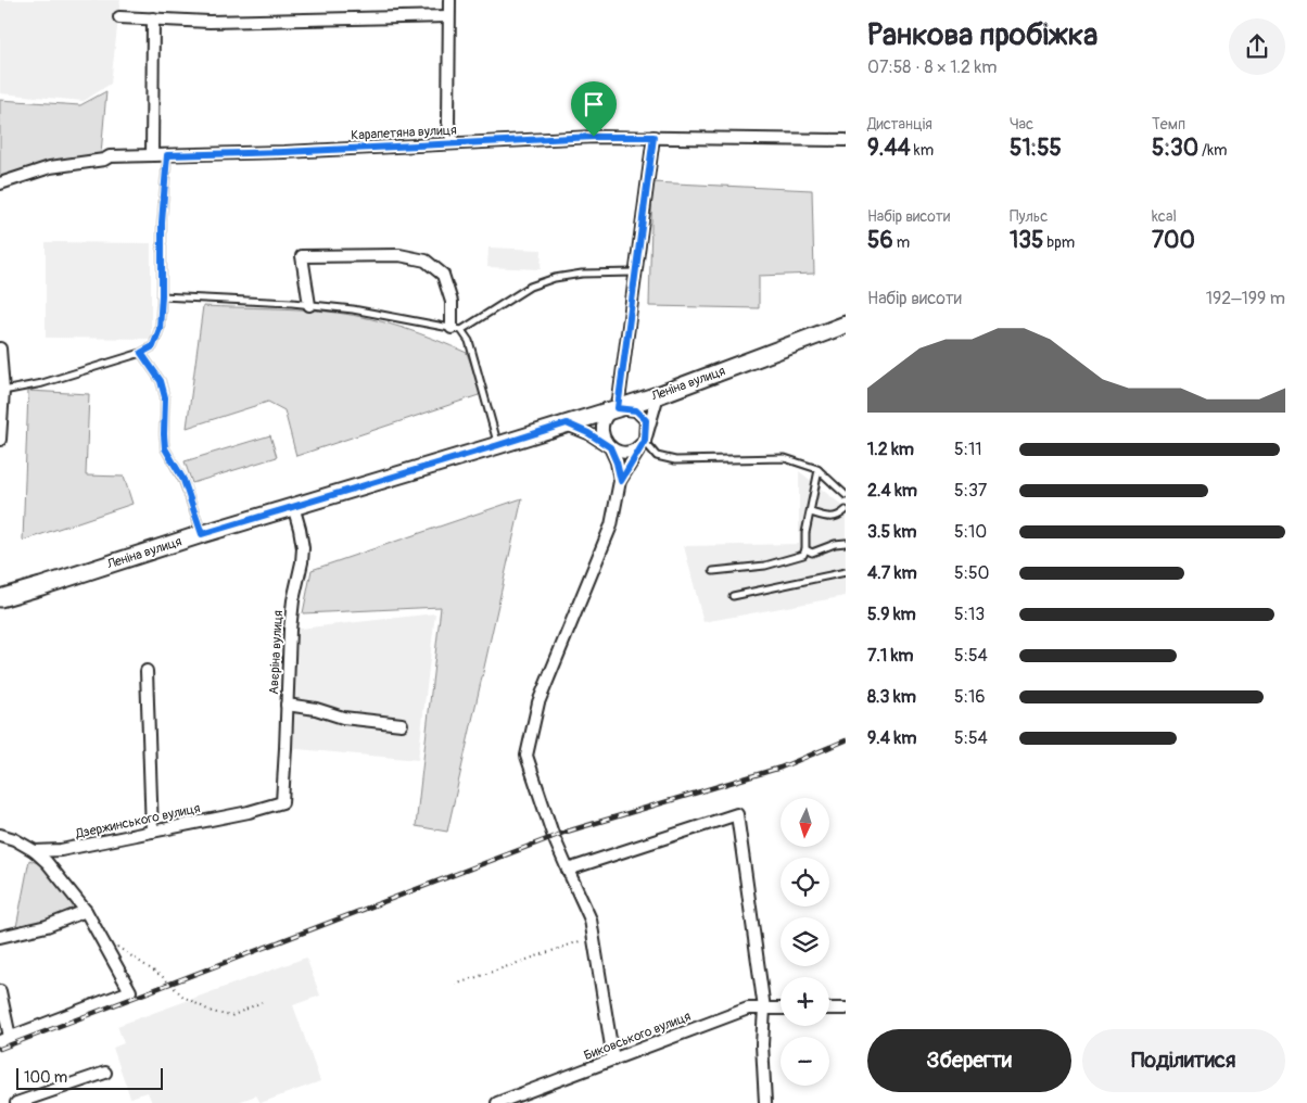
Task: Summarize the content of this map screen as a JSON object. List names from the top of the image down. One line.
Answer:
{"streets":{"main road":["Леніна вулиця"],"street":["Карапетяна вулиця","Авєріна вулиця","Дзержинського вулиця","Биковського вулиця"]},"crossings":[["Леніна вулиця","Авєріна вулиця"],["Авєріна вулиця","Дзержинського вулиця"]],"scale_bar":"100 m","north":"bottom","page":{"heading":["Ранкова пробіжка","07:58 · 8 × 1.2 km"],"stats":[["Дистанція","9.44 km"],["Час","51:55"],["Темп","5:30 /km"],["Набір висоти","56 m"],["Пульс","135 bpm"],["kcal","700"]],"chart":["Набір висоти","192–199 m"],"list":[{"name":"1.2 km","note":"5:11"},{"name":"2.4 km","note":"5:37"},{"name":"3.5 km","note":"5:10"},{"name":"4.7 km","note":"5:50"},{"name":"5.9 km","note":"5:13"},{"name":"7.1 km","note":"5:54"},{"name":"8.3 km","note":"5:16"},{"name":"9.4 km","note":"5:54"}],"map_buttons":["+","−"],"buttons":["Зберегти","Поділитися"],"scale":"100 m"}}
